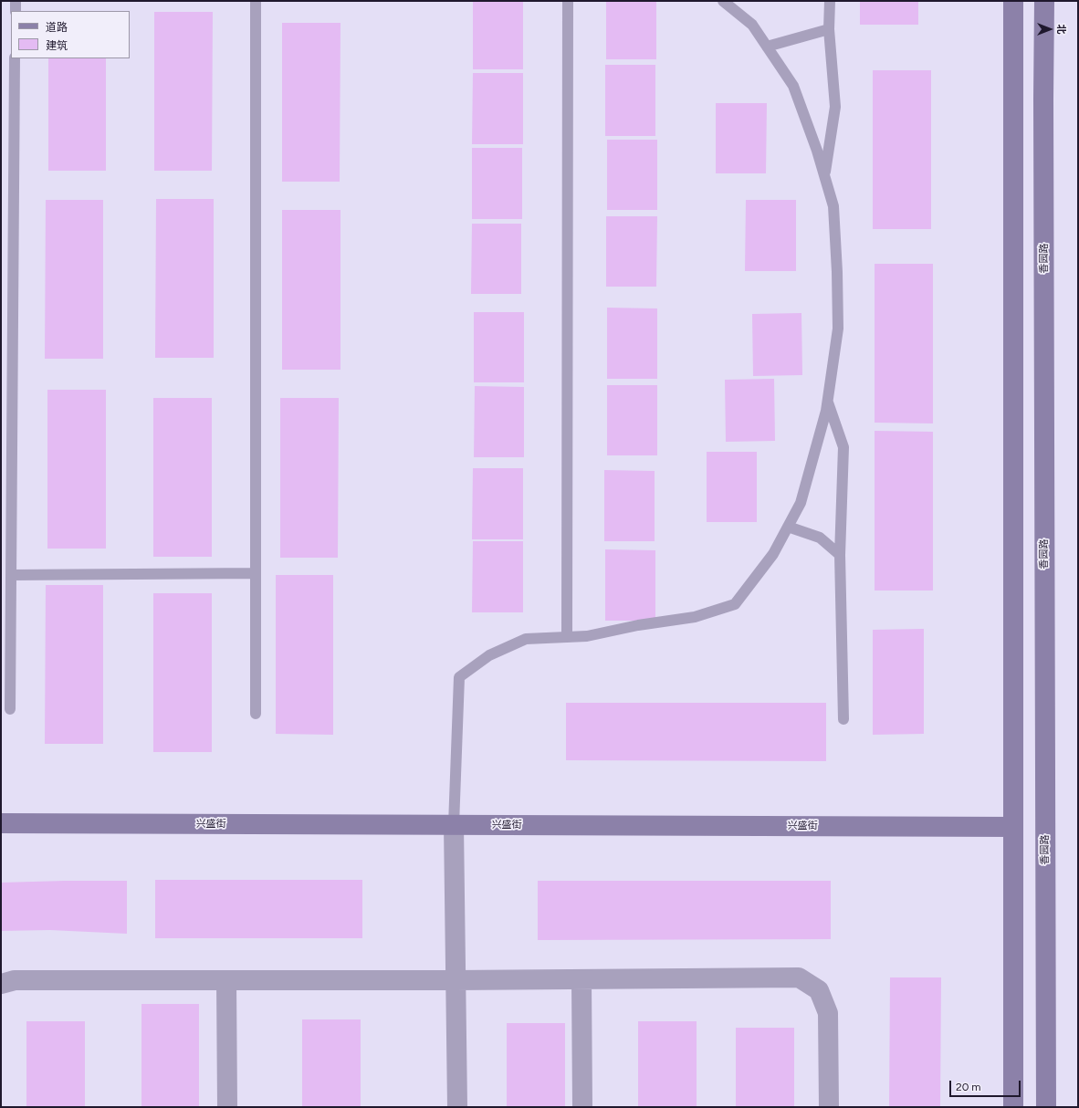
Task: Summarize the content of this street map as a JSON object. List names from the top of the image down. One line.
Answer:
{"streets":{"street":["香园路","兴盛街"]},"legend":["道路","建筑"],"scale_bar":"20 m","north":"right"}
